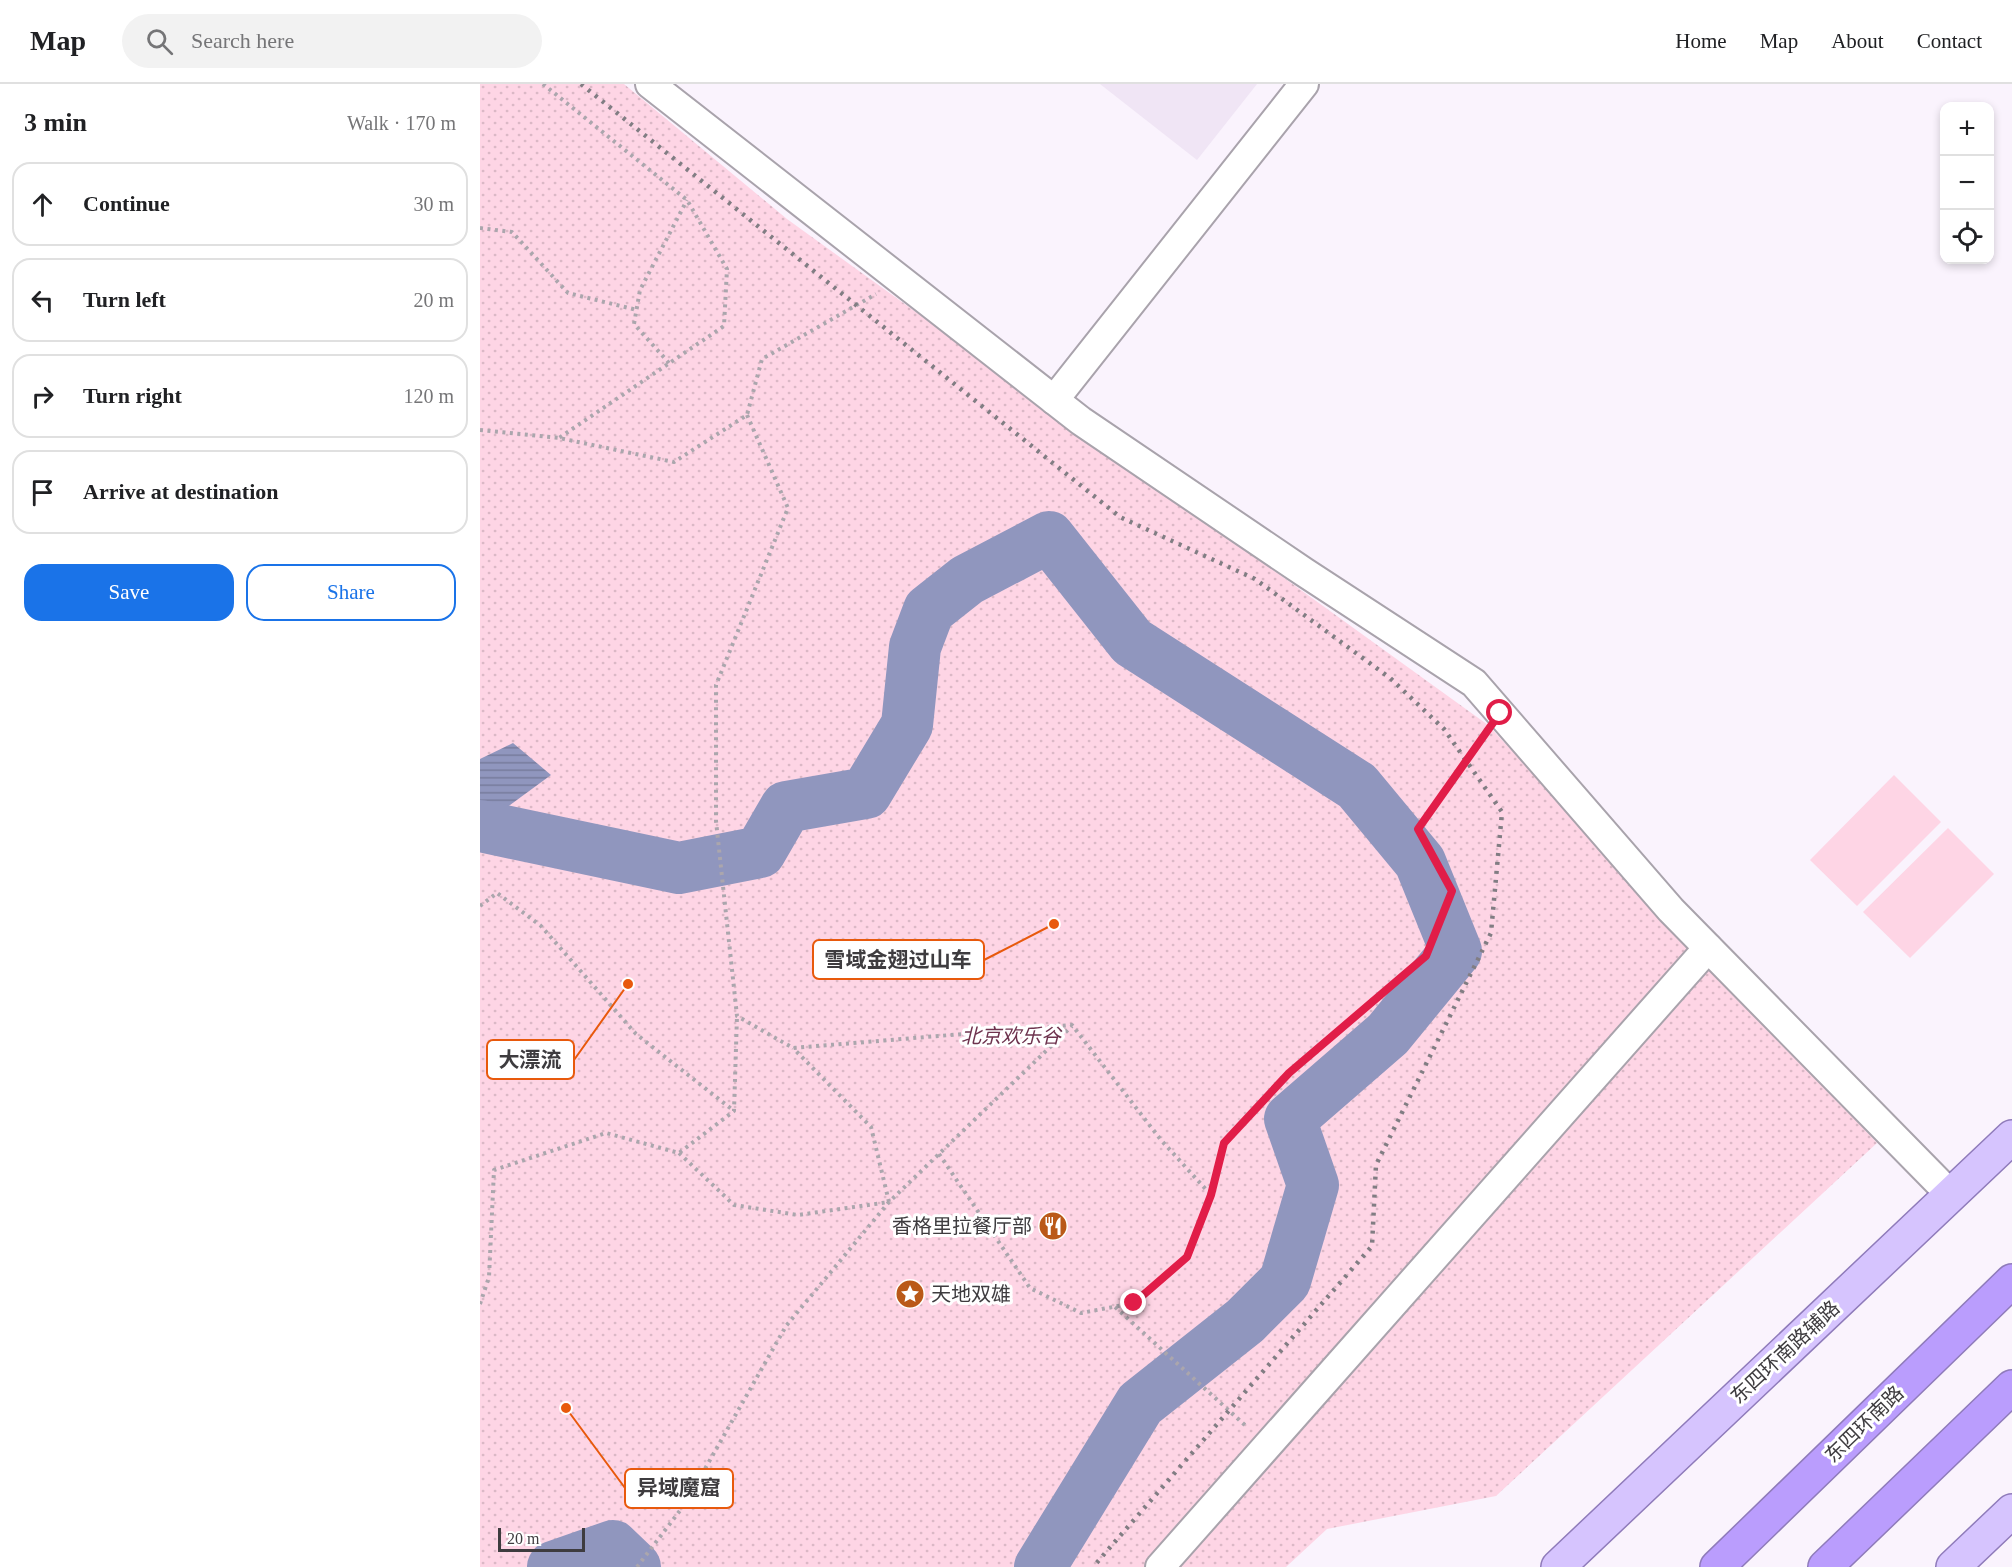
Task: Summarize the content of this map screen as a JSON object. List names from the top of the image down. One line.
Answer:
{"streets":{"highway":["东四环南路"],"main road":["东四环南路辅路"]},"parks":["北京欢乐谷"],"places":{"other":["雪域金翅过山车","大漂流","异域魔窟"],"restaurant":["香格里拉餐厅部"],"place":["天地双雄"]},"scale_bar":"20 m","page":{"header":"Map","search":"Search here","nav":["Home","Map","About","Contact"],"heading":["3 min","Walk · 170 m"],"map_buttons":["+","−"],"list":[["Continue","30 m"],["Turn left","20 m"],["Turn right","120 m"],"Arrive at destination"],"buttons":["Save","Share"],"scale":"20 m"}}
